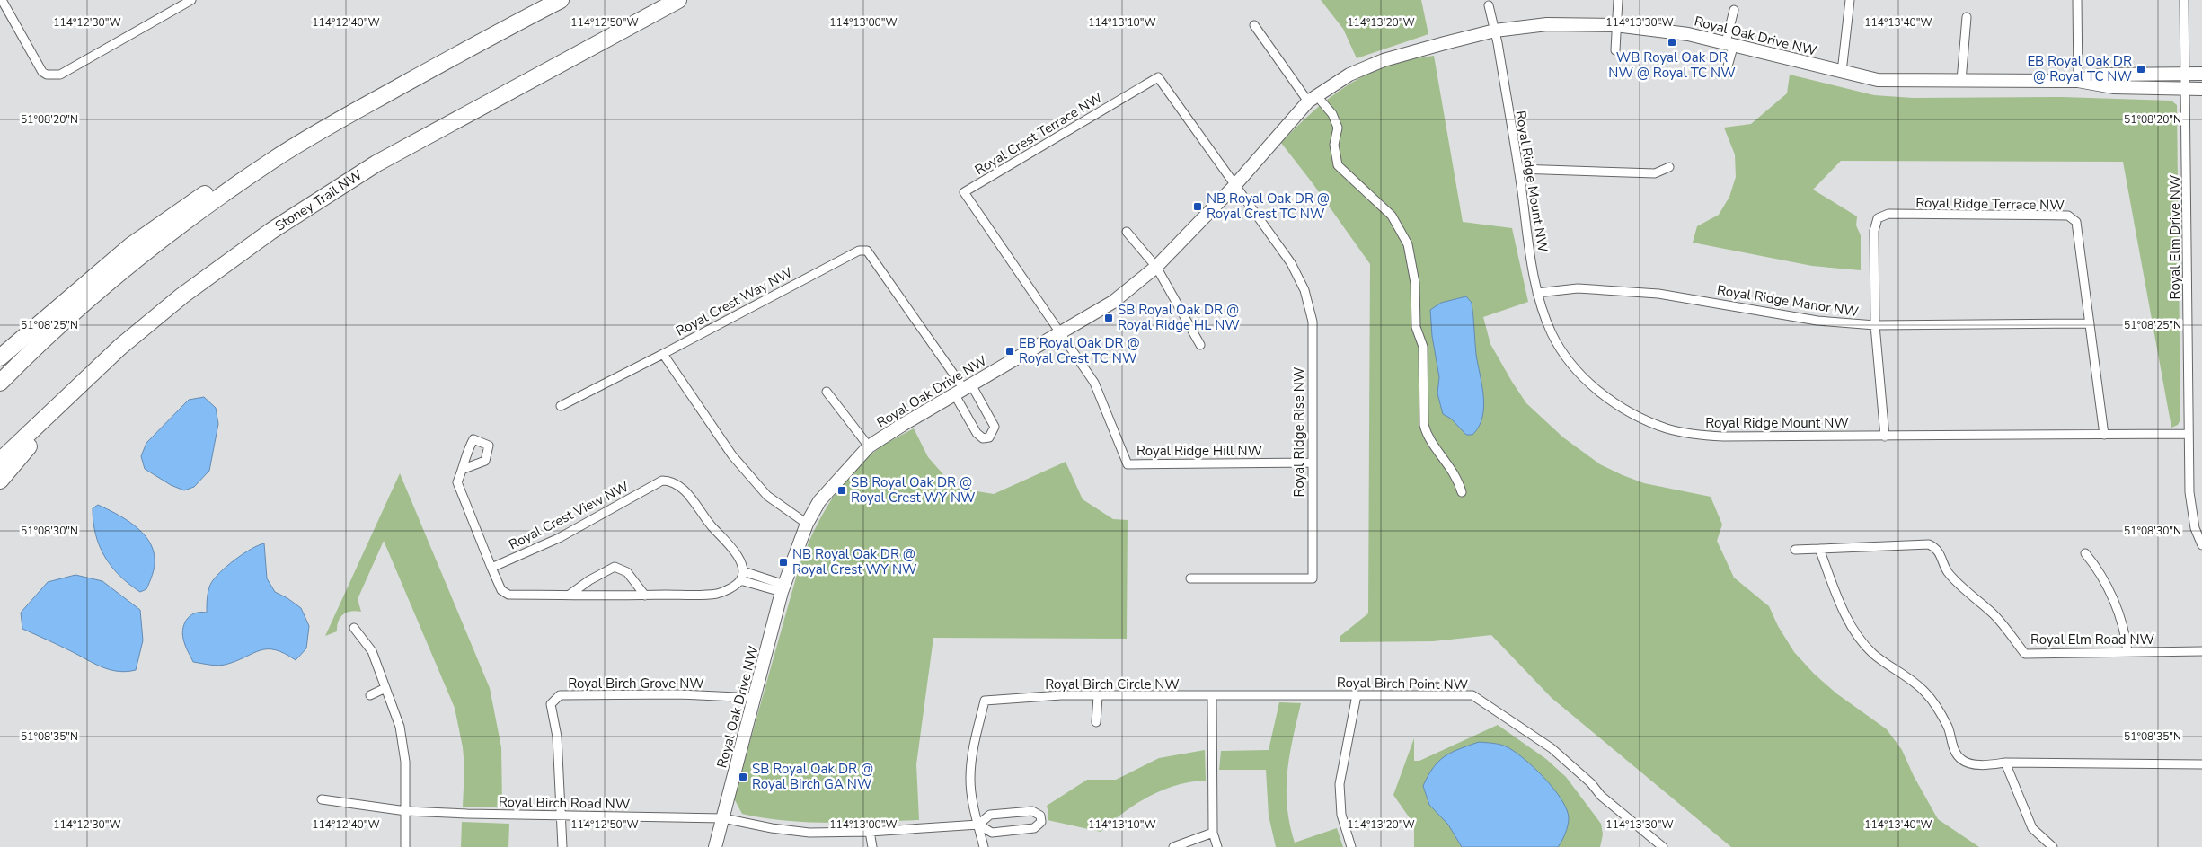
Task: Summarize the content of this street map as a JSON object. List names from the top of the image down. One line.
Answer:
{"streets":{"highway":["Stoney Trail NW"],"street":["Royal Oak Drive NW","Royal Crest Terrace NW","Royal Ridge Mount NW","Royal Ridge Terrace NW","Royal Elm Drive NW","Royal Ridge Manor NW","Royal Crest Way NW","Royal Ridge Rise NW","Royal Ridge Hill NW","Royal Crest View NW","Royal Elm Road NW","Royal Birch Grove NW","Royal Birch Point NW","Royal Birch Circle NW","Royal Birch Road NW"]},"crossings":[["Royal Oak Drive NW","Royal Crest Terrace NW"],["Royal Oak Drive NW","Royal Ridge Mount NW"],["Royal Oak Drive NW","Royal Elm Drive NW"],["Royal Oak Drive NW","Royal Crest Way NW"],["Royal Oak Drive NW","Royal Ridge Rise NW"],["Royal Oak Drive NW","Royal Ridge Hill NW"],["Royal Oak Drive NW","Royal Birch Grove NW"],["Royal Oak Drive NW","Royal Birch Road NW"],["Royal Crest Terrace NW","Royal Ridge Rise NW"],["Royal Crest Terrace NW","Royal Ridge Hill NW"],["Royal Ridge Mount NW","Royal Ridge Terrace NW"],["Royal Ridge Mount NW","Royal Elm Drive NW"],["Royal Ridge Mount NW","Royal Ridge Manor NW"],["Royal Ridge Terrace NW","Royal Ridge Manor NW"],["Royal Ridge Rise NW","Royal Ridge Hill NW"],["Royal Birch Grove NW","Royal Birch Road NW"],["Royal Birch Point NW","Royal Birch Circle NW"],["Royal Birch Circle NW","Royal Birch Road NW"]],"places":{"transit":["WB Royal Oak DR NW @ Royal TC NW","EB Royal Oak DR @ Royal TC NW","NB Royal Oak DR @ Royal Crest TC NW","SB Royal Oak DR @ Royal Ridge HL NW","EB Royal Oak DR @ Royal Crest TC NW","SB Royal Oak DR @ Royal Crest WY NW","NB Royal Oak DR @ Royal Crest WY NW","SB Royal Oak DR @ Royal Birch GA NW"]},"coordinates":["114°12'30\"W","114°12'40\"W","114°12'50\"W","114°13'00\"W","114°13'10\"W","114°13'20\"W","114°13'30\"W","114°13'40\"W","51°08'20\"N","51°08'25\"N","51°08'30\"N","51°08'35\"N"]}
